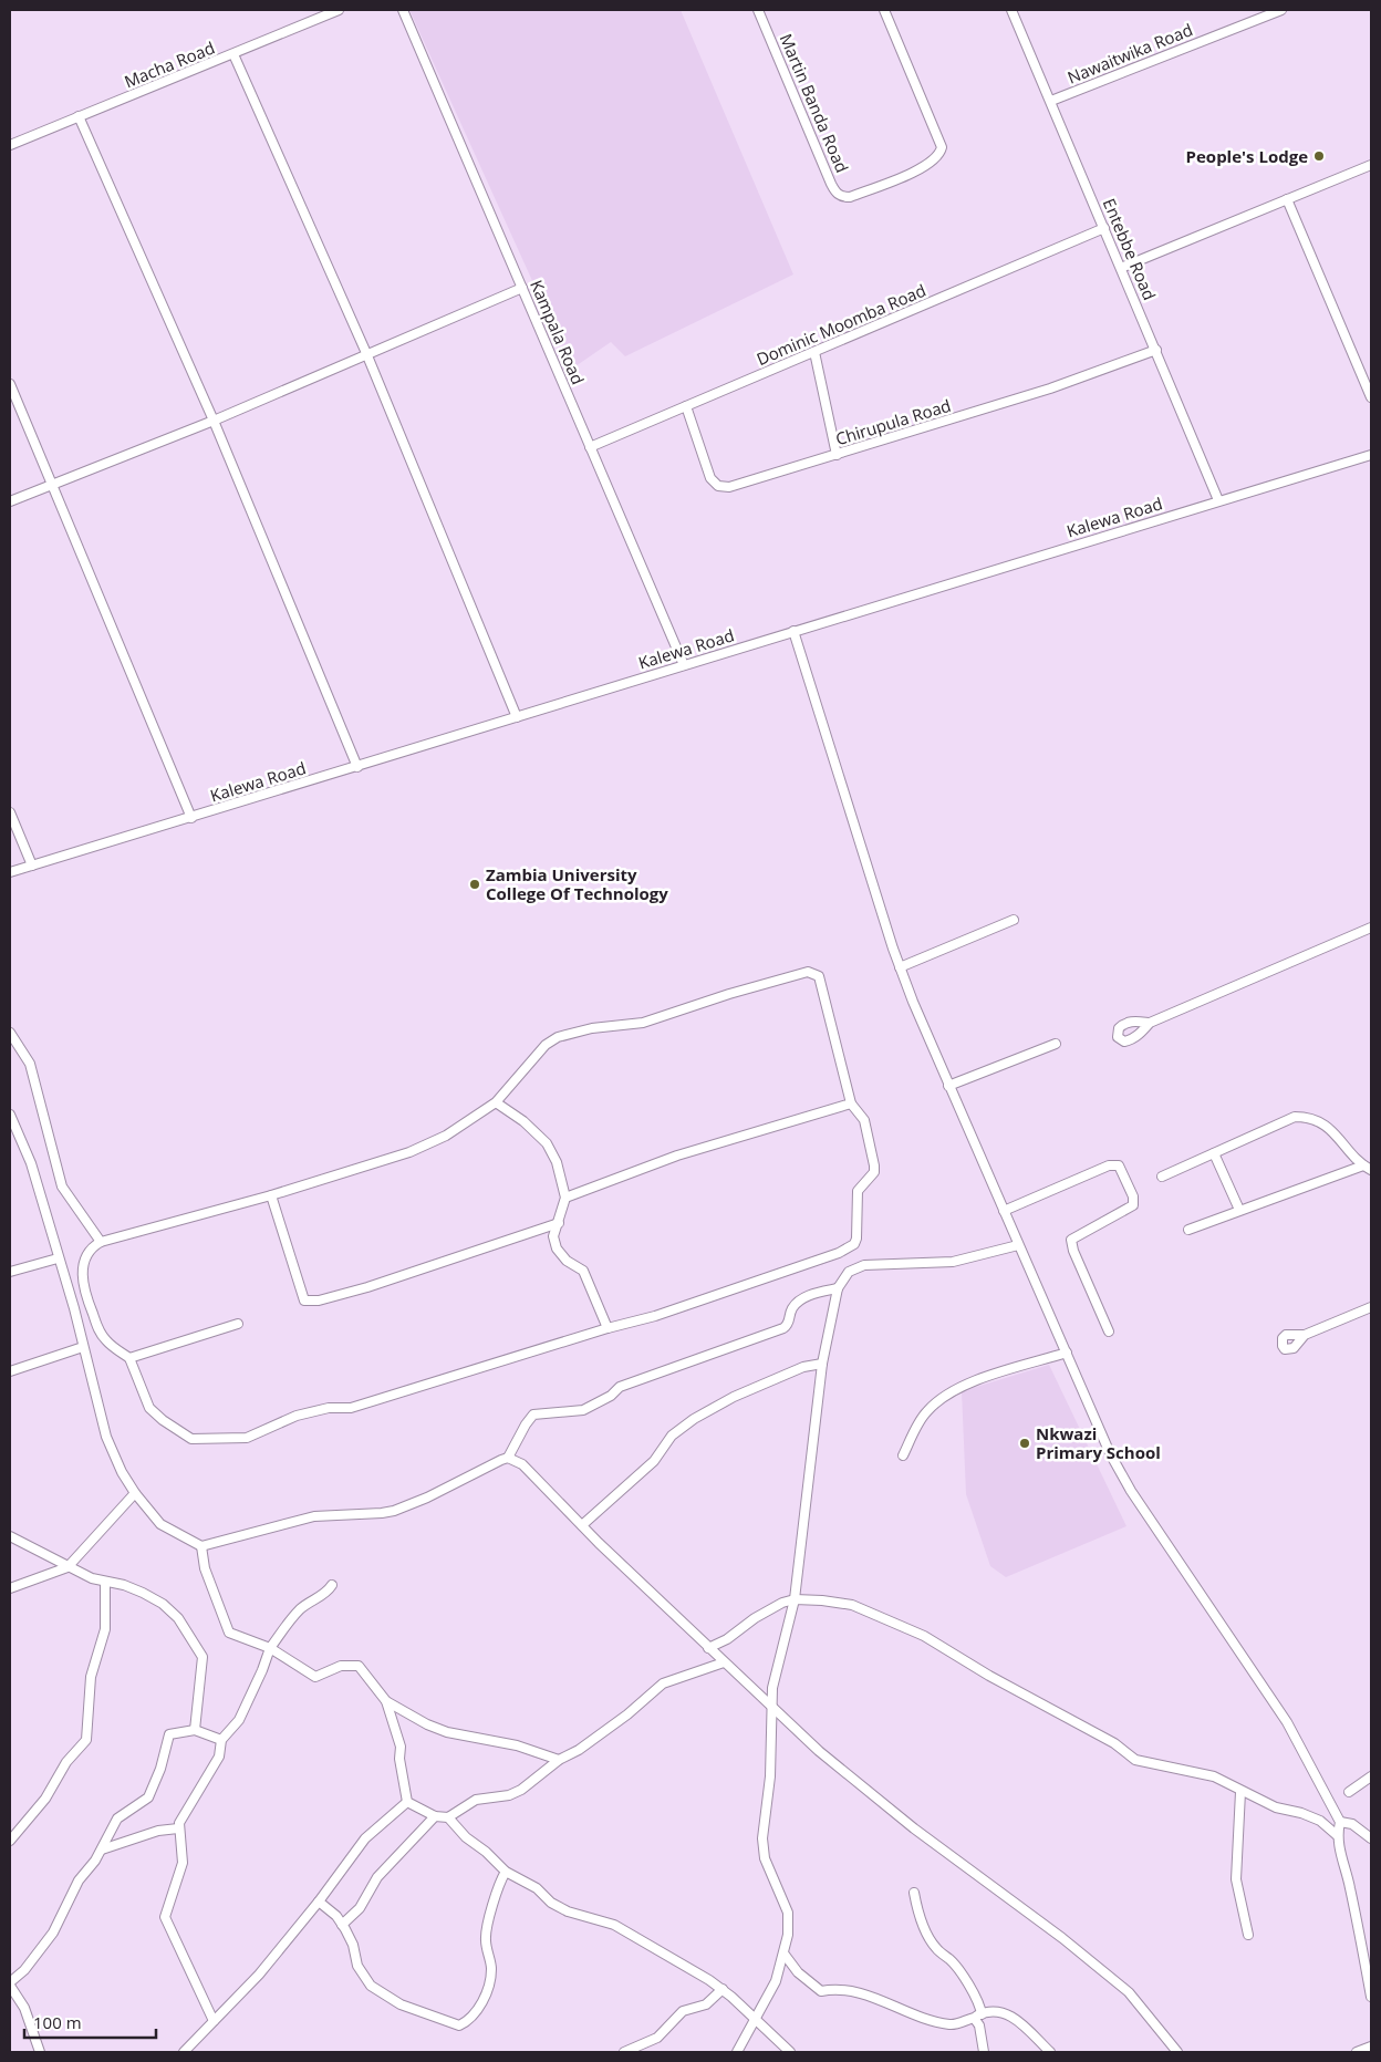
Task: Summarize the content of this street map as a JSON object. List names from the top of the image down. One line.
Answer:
{"streets":{"street":["Nawaitwika Road","Macha Road","Martin Banda Road","Entebbe Road","Dominic Moomba Road","Kampala Road","Chirupula Road","Kalewa Road"]},"crossings":[["Nawaitwika Road","Entebbe Road"],["Entebbe Road","Dominic Moomba Road"],["Entebbe Road","Chirupula Road"],["Entebbe Road","Kalewa Road"],["Dominic Moomba Road","Kampala Road"],["Dominic Moomba Road","Chirupula Road"],["Kampala Road","Kalewa Road"]],"places":["People's Lodge","Zambia University College Of Technology","Nkwazi Primary School"],"scale_bar":"100 m"}
